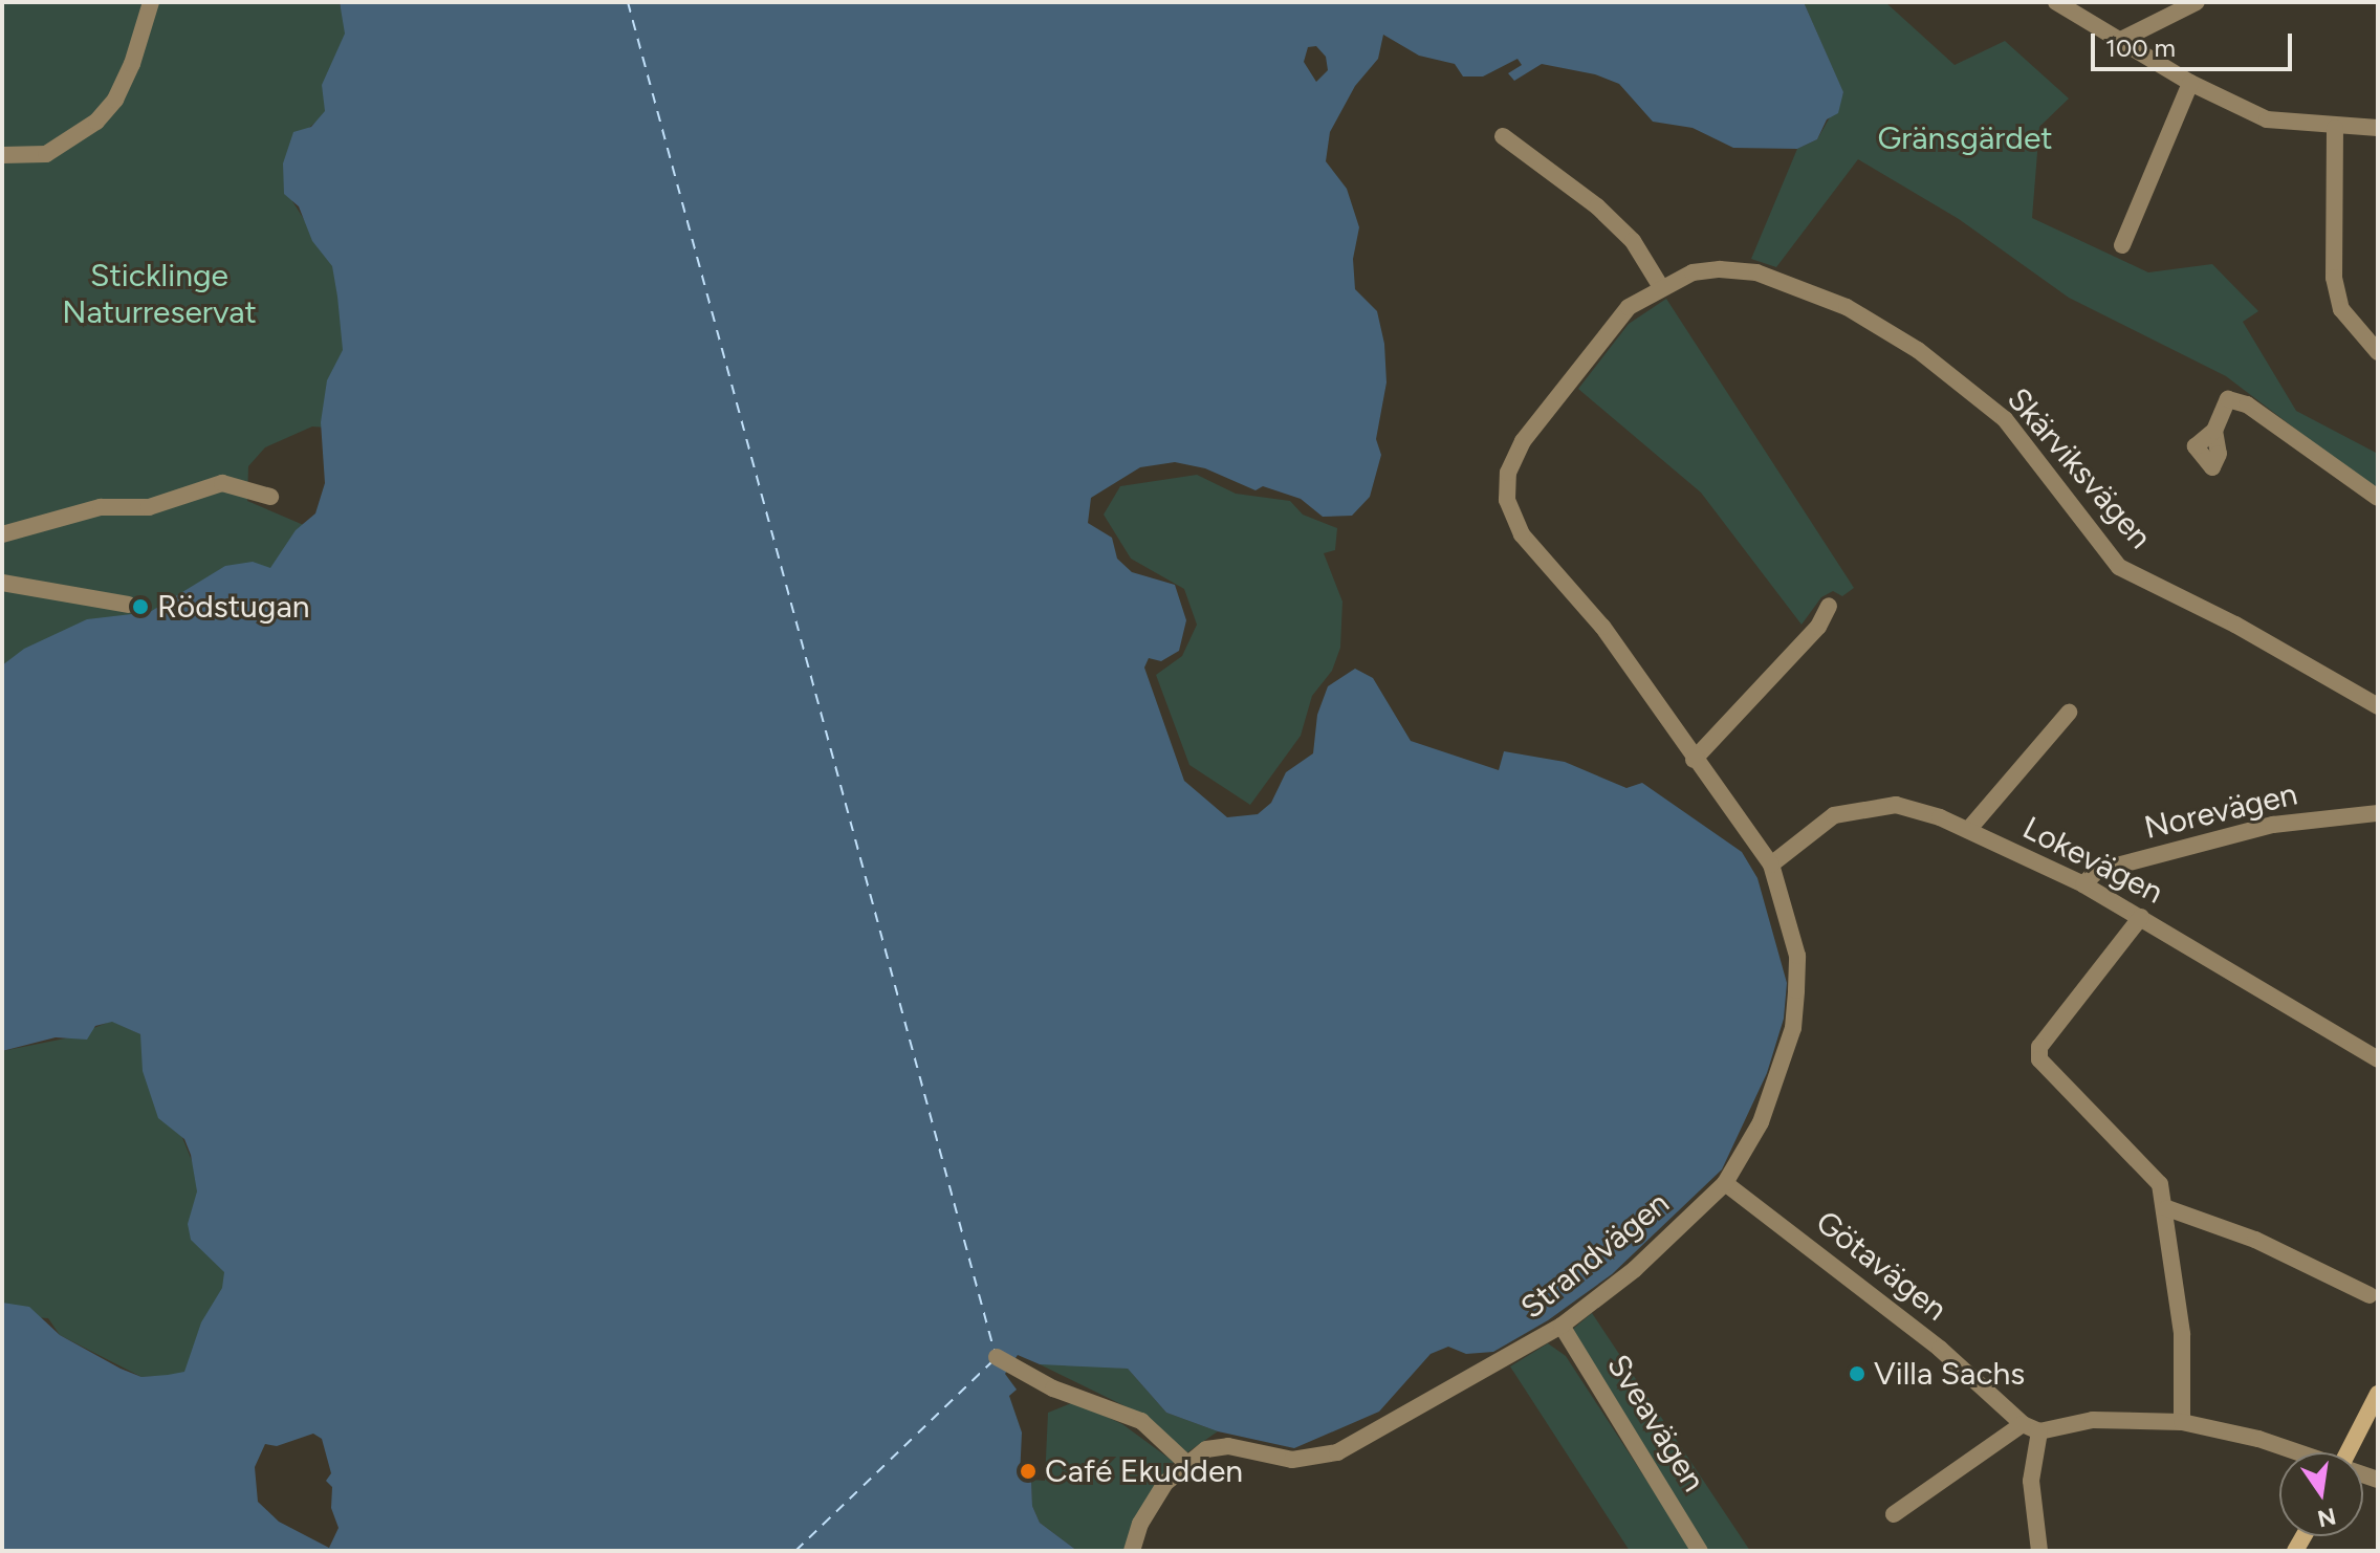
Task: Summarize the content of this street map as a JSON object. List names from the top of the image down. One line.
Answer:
{"streets":{"street":["Skärviksvägen","Norevägen","Lokevägen","Strandvägen","Götavägen","Sveavägen"]},"crossings":[["Skärviksvägen","Lokevägen"],["Skärviksvägen","Strandvägen"],["Norevägen","Lokevägen"],["Lokevägen","Strandvägen"],["Strandvägen","Götavägen"],["Strandvägen","Sveavägen"]],"parks":["Gränsgärdet","Sticklinge Naturreservat"],"places":["Rödstugan","Villa Sachs","Café Ekudden"],"scale_bar":"100 m","north":"bottom"}
